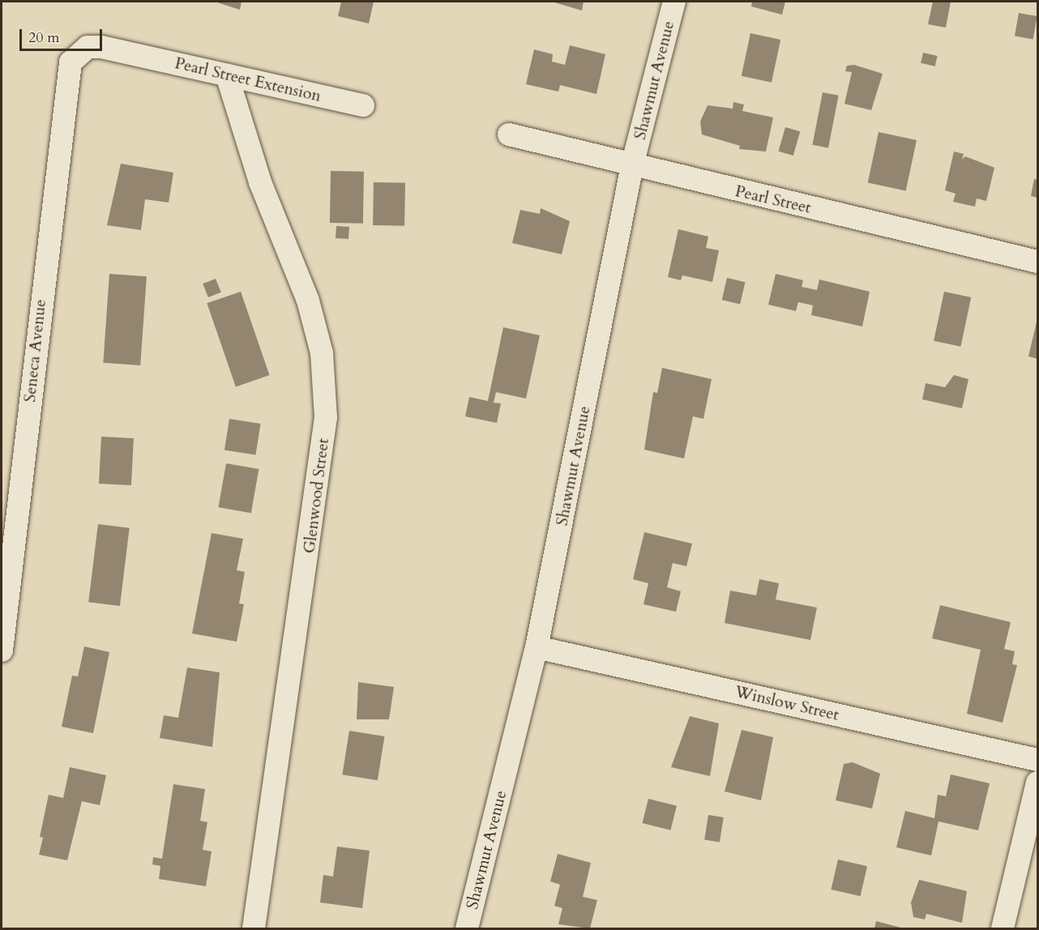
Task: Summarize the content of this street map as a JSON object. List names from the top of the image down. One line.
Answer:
{"streets":{"street":["Pearl Street Extension","Shawmut Avenue","Pearl Street","Seneca Avenue","Glenwood Street","Winslow Street"]},"crossings":[["Pearl Street Extension","Seneca Avenue"],["Pearl Street Extension","Glenwood Street"],["Shawmut Avenue","Pearl Street"],["Shawmut Avenue","Winslow Street"]],"scale_bar":"20 m"}
